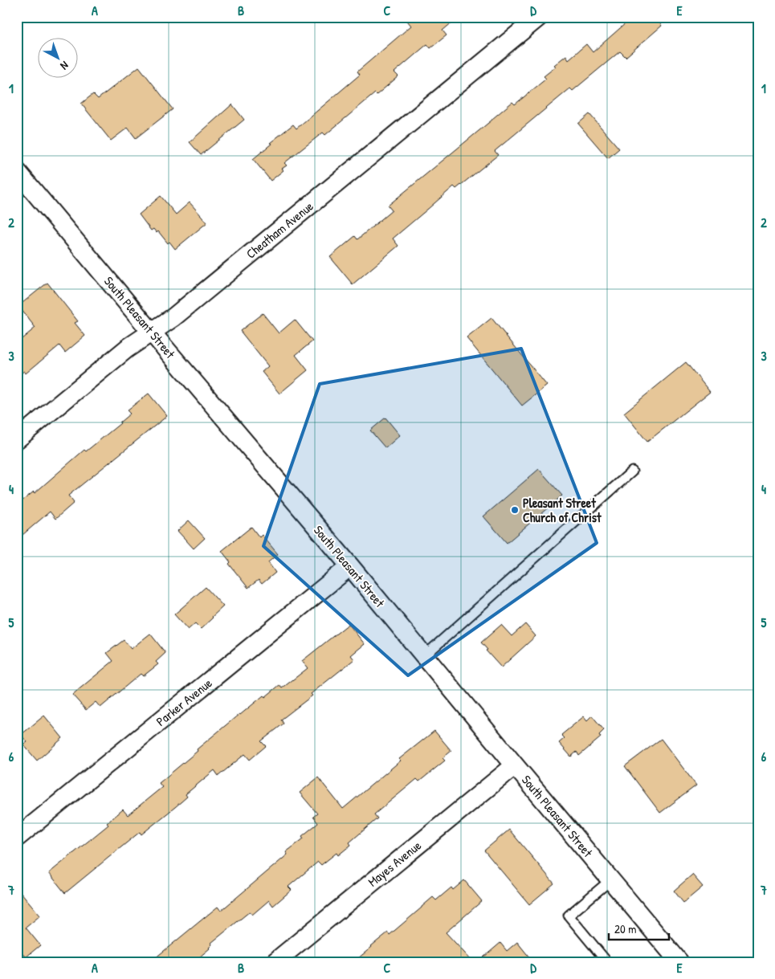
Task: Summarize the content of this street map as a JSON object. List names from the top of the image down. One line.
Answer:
{"streets":{"street":["Cheatham Avenue","South Pleasant Street","Parker Avenue","Mayes Avenue"]},"crossings":[["Cheatham Avenue","South Pleasant Street"],["South Pleasant Street","Parker Avenue"],["South Pleasant Street","Mayes Avenue"]],"places":["Pleasant Street Church of Christ"],"scale_bar":"20 m","north":"bottom right","grid":{"columns":["A","B","C","D","E"],"rows":["1","2","3","4","5","6","7"]}}
